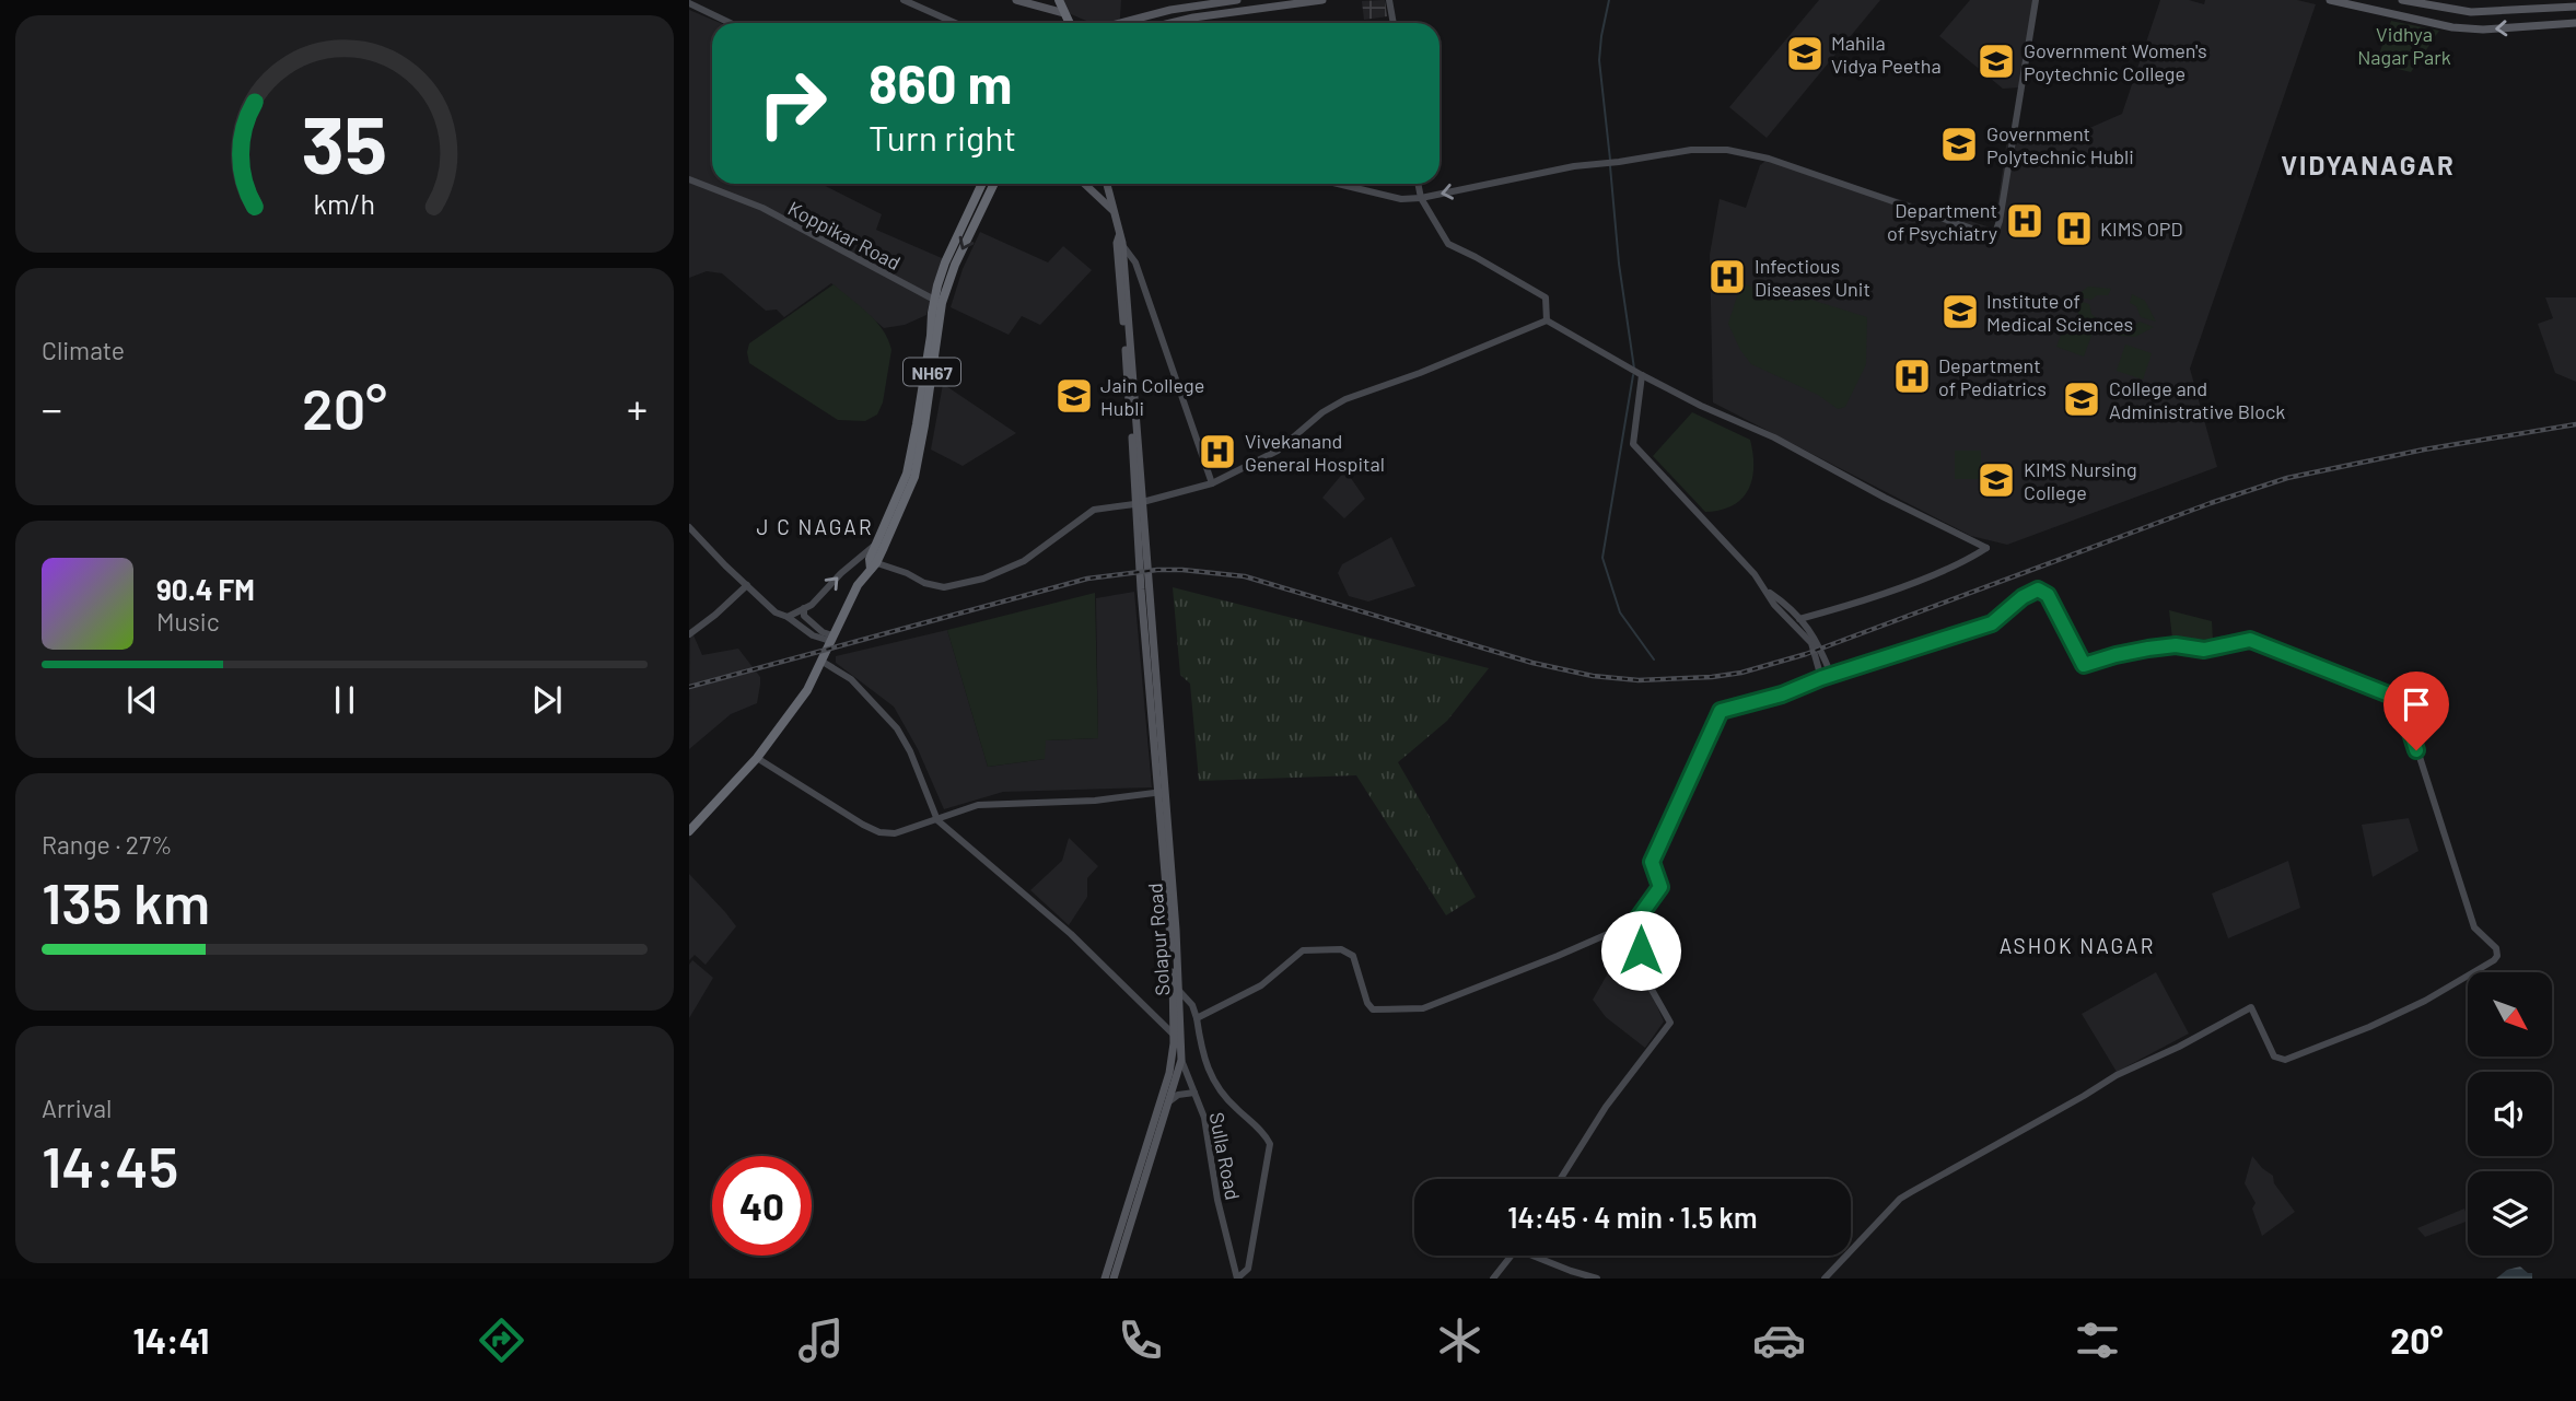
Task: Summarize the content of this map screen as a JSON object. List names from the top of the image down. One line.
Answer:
{"streets":{"highway":["NH67"],"main road":["Solapur Road"],"street":["Koppikar Road","Sulla Road"]},"crossings":[["Koppikar Road","NH67"],["Solapur Road","Sulla Road"]],"districts":["VIDYANAGAR","J C NAGAR","ASHOK NAGAR"],"parks":["Vidhya Nagar Park"],"places":{"school or university":["Mahila Vidya Peetha","Government Women's Poytechnic College","Government Polytechnic Hubli","Institute of Medical Sciences","Jain College Hubli","College and Administrative Block","KIMS Nursing College"],"hospital":["Department of Psychiatry","KIMS OPD","Infectious Diseases Unit","Department of Pediatrics","Vivekanand General Hospital"]},"north":"bottom right","page":{"turn":["860 m","Turn right"],"tile":["Climate",["Range · 27%","135 km"],["Arrival","14:45"]],"heat":["−","20°","+"],"song":["90.4 FM","Music"],"limit":"40","trip":"14:45 · 4 min · 1.5 km","tabs":["14:41","20°"],"gauge":["35","km/h"]}}
